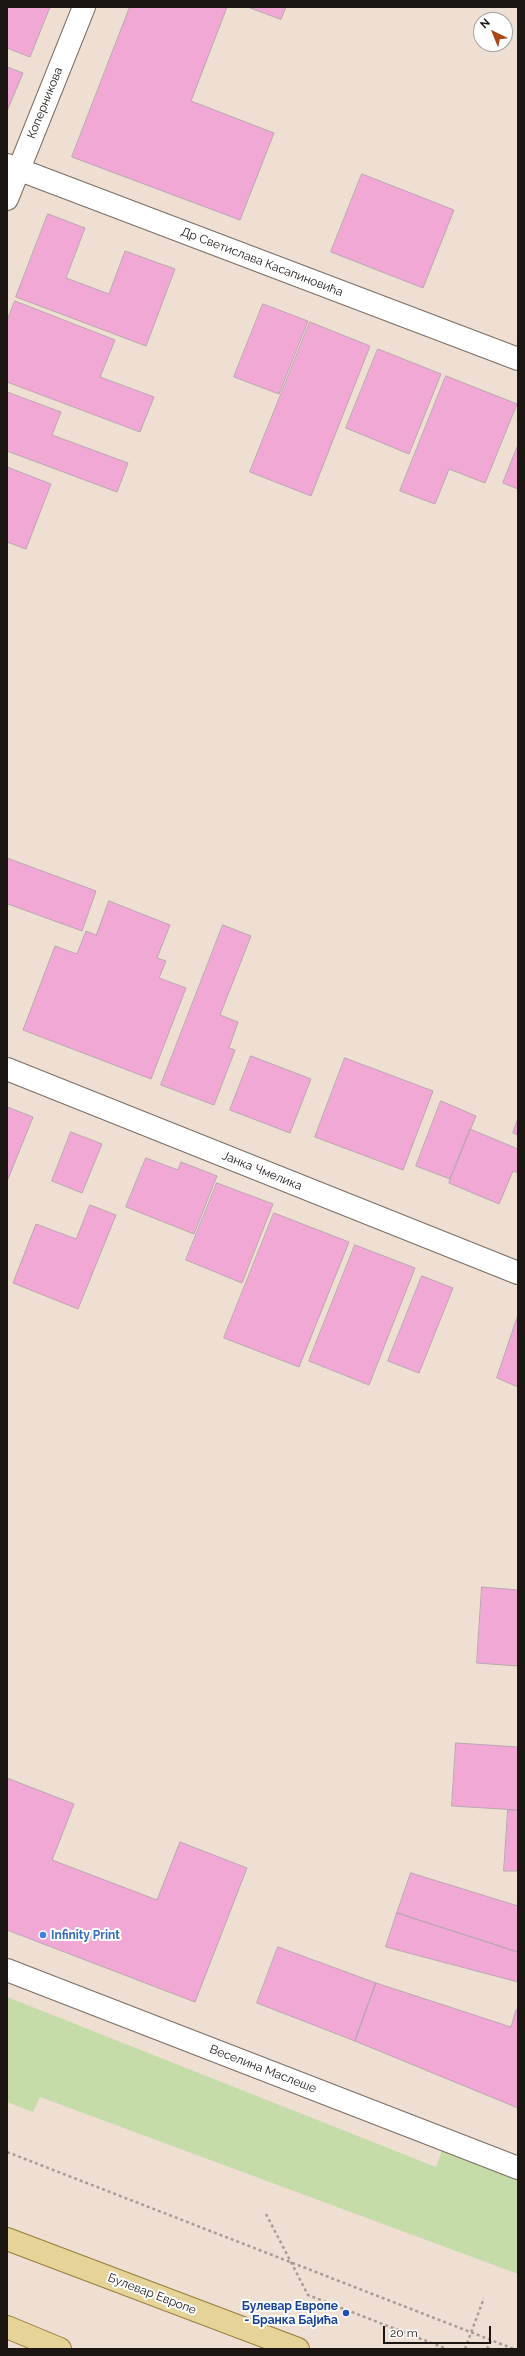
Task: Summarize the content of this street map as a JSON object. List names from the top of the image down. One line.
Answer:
{"streets":{"main road":["Булевар Европе"],"street":["Коперникова","Др Светислава Касапиновића","Јанка Чмелика","Веселина Маслеше"]},"crossings":[["Коперникова","Др Светислава Касапиновића"]],"places":["Infinity Print","Булевар Европе - Бранка Бајића"],"scale_bar":"20 m","north":"top left"}
